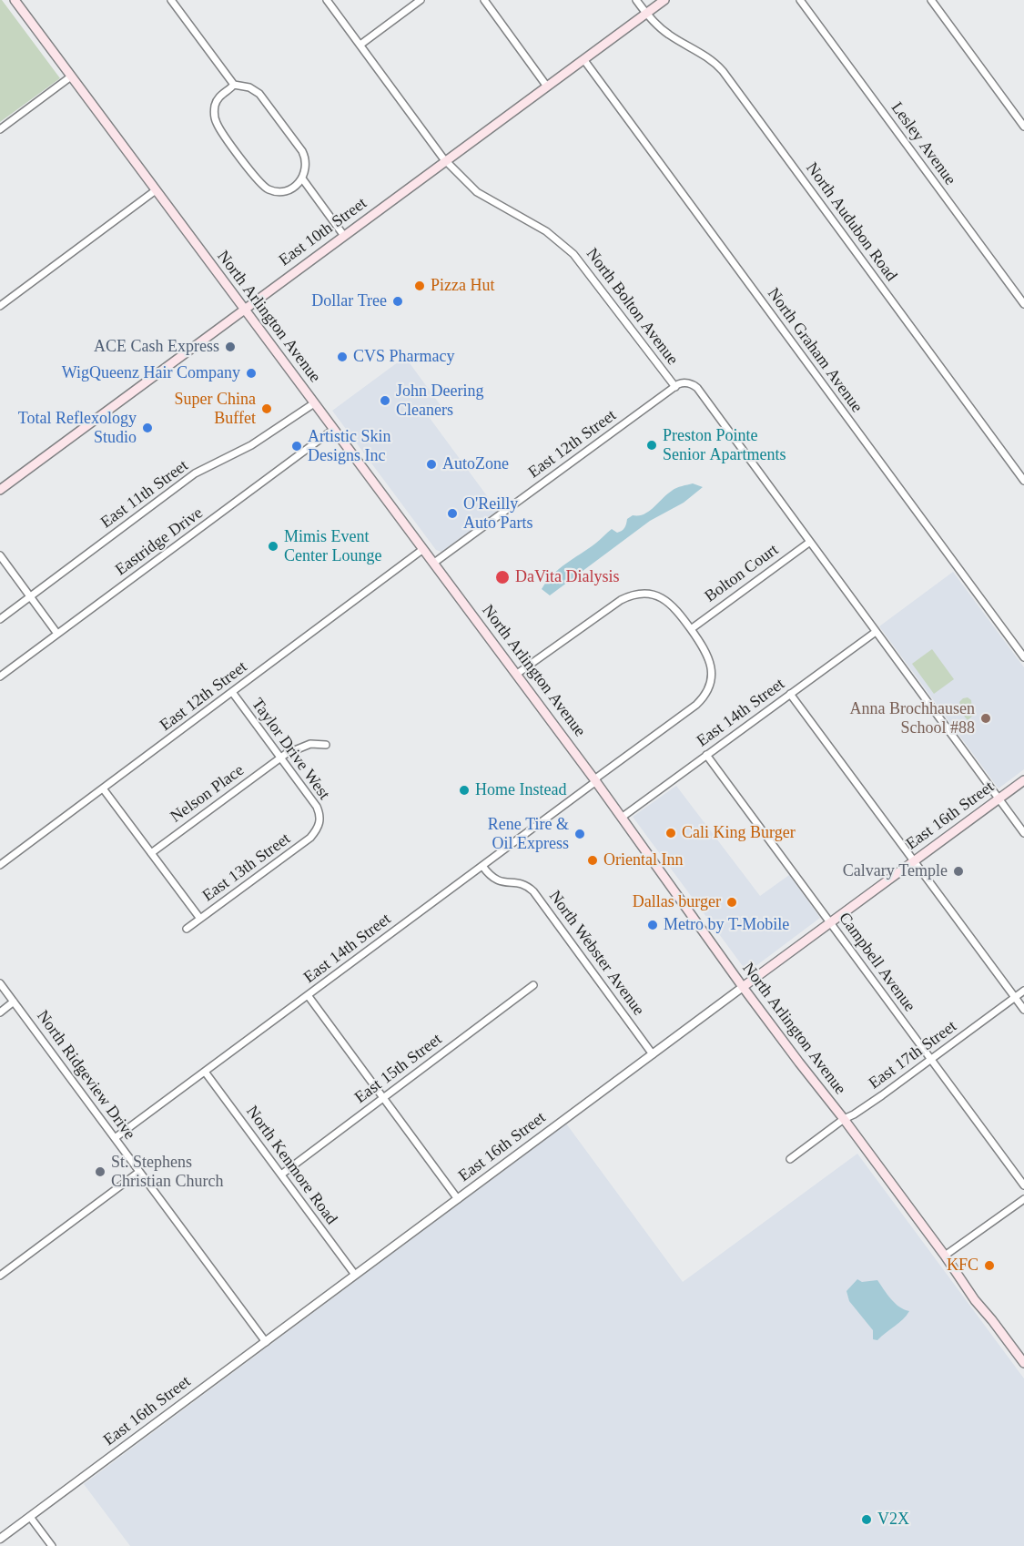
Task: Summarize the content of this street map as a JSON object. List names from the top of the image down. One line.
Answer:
{"streets":{"main road":["East 10th Street","North Arlington Avenue","East 16th Street"],"street":["Lesley Avenue","North Audubon Road","North Bolton Avenue","North Graham Avenue","East 12th Street","East 11th Street","Eastridge Drive","Bolton Court","East 14th Street","Taylor Drive West","Nelson Place","East 13th Street","North Webster Avenue","Campbell Avenue","East 17th Street","East 15th Street","North Ridgeview Drive","North Kenmore Road"]},"crossings":[["North Audubon Road","East 10th Street"],["East 10th Street","North Bolton Avenue"],["East 10th Street","North Arlington Avenue"],["East 10th Street","North Graham Avenue"],["North Bolton Avenue","East 12th Street"],["North Bolton Avenue","Bolton Court"],["North Bolton Avenue","East 14th Street"],["North Bolton Avenue","East 16th Street"],["North Arlington Avenue","East 12th Street"],["North Arlington Avenue","East 11th Street"],["North Arlington Avenue","Eastridge Drive"],["North Arlington Avenue","East 14th Street"],["North Arlington Avenue","East 16th Street"],["North Arlington Avenue","East 17th Street"],["East 12th Street","Taylor Drive West"],["Bolton Court","East 14th Street"],["East 14th Street","North Webster Avenue"],["East 14th Street","Campbell Avenue"],["East 14th Street","North Ridgeview Drive"],["East 14th Street","North Kenmore Road"],["Taylor Drive West","Nelson Place"],["Taylor Drive West","East 13th Street"],["East 16th Street","North Webster Avenue"],["East 16th Street","Campbell Avenue"],["East 16th Street","North Ridgeview Drive"],["East 16th Street","North Kenmore Road"],["Campbell Avenue","East 17th Street"],["East 15th Street","North Kenmore Road"]],"places":["Pizza Hut","Dollar Tree","ACE Cash Express","CVS Pharmacy","WigQueenz Hair Company","John Deering Cleaners","Super China Buffet","Total Reflexology Studio","Preston Pointe Senior Apartments","Artistic Skin Designs Inc","AutoZone","O'Reilly Auto Parts","Mimis Event Center Lounge","DaVita Dialysis","Anna Brochhausen School #88","Home Instead","Cali King Burger","Rene Tire & Oil Express","Oriental Inn","Calvary Temple","Dallas burger","Metro by T-Mobile","St. Stephens Christian Church","KFC","V2X"]}
